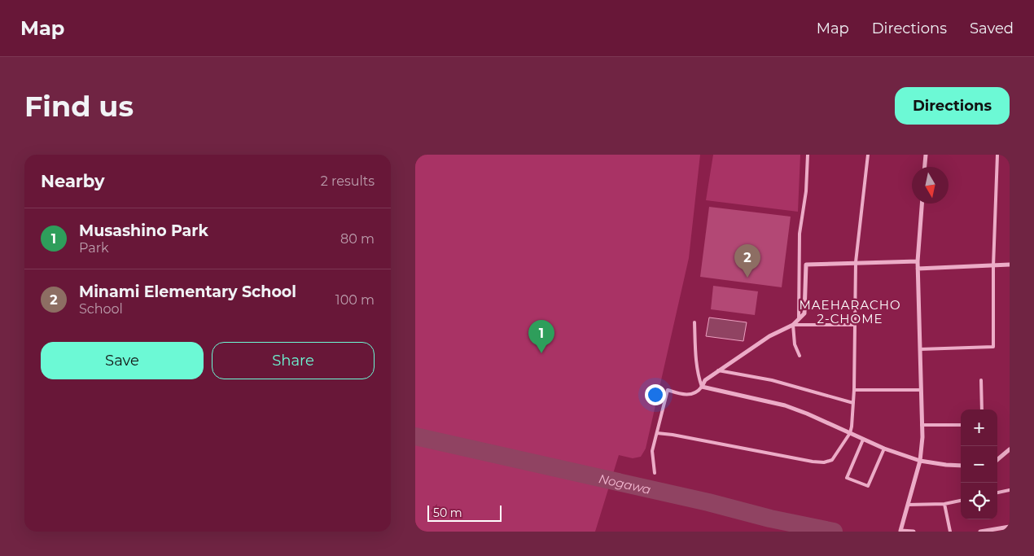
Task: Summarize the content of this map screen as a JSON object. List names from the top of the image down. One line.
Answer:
{"districts":["MAEHARACHO 2-CHOME"],"water":["Nogawa"],"scale_bar":"50 m","north":"bottom","page":{"header":"Map","nav":["Map","Directions","Saved"],"buttons":["Directions",["Save","Share"]],"title":"Find us","heading":["Nearby","2 results"],"list":[{"mark":"1","name":"Musashino Park","note":"Park","value":"80 m"},{"mark":"2","name":"Minami Elementary School","note":"School","value":"100 m"}],"pins":["2","1"],"map_buttons":["+","−"],"scale":"50 m"}}
